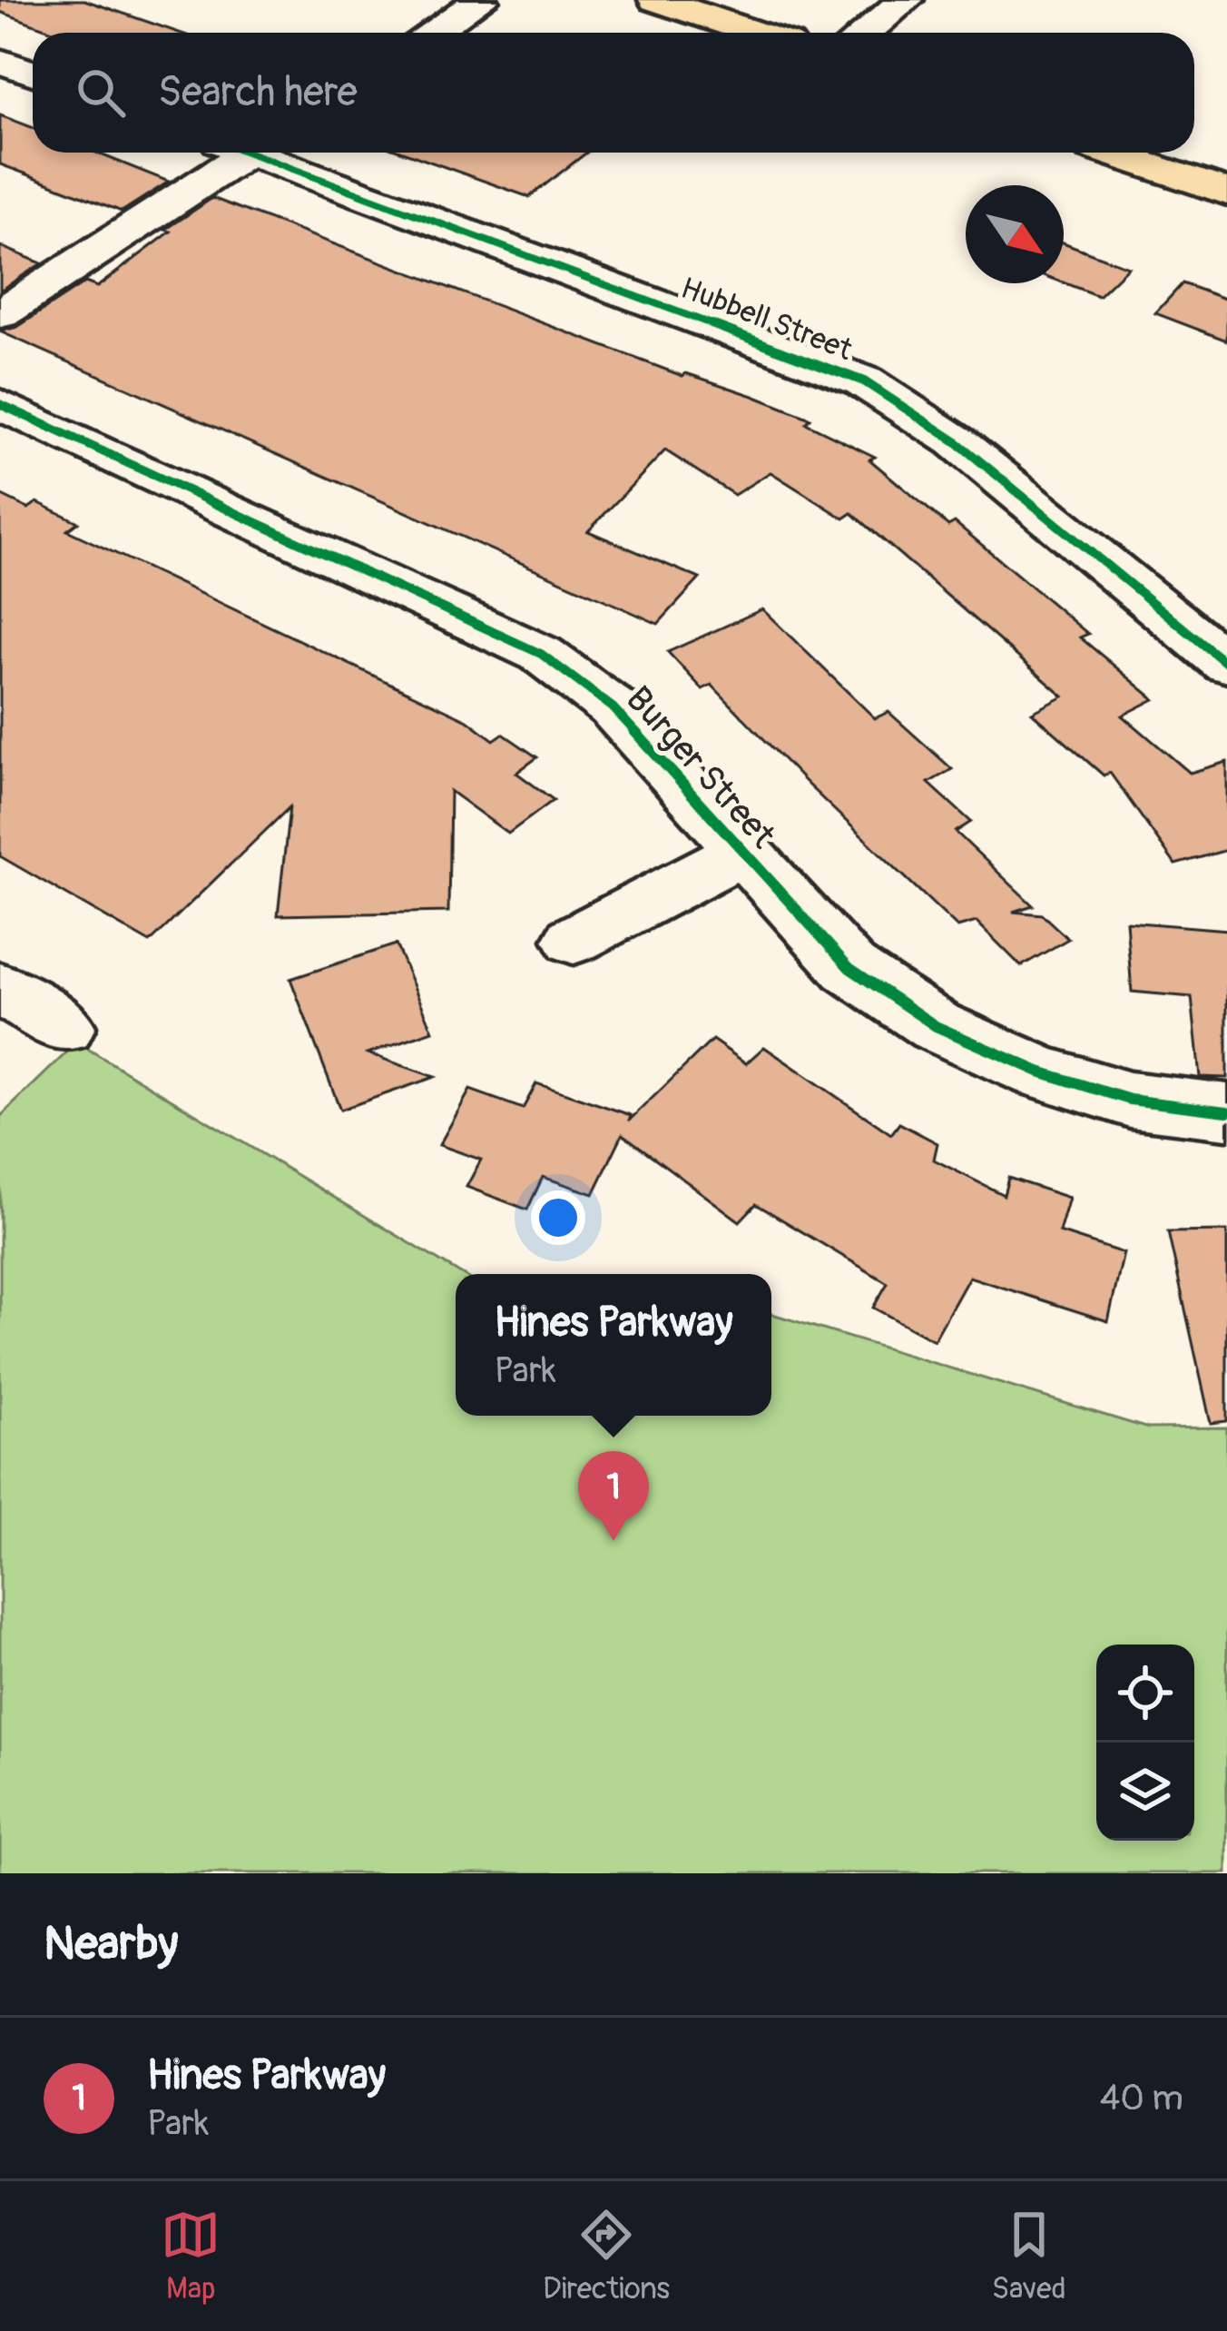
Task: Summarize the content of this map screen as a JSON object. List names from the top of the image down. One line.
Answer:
{"streets":{"street":["Hubbell Street","Burger Street"]},"north":"bottom right","page":{"search":"Search here","popup":["Hines Parkway","Park"],"pins":"1","heading":"Nearby","list":[{"mark":"1","name":"Hines Parkway","note":"Park","value":"40 m"}],"nav":["Map","Directions","Saved"]}}
